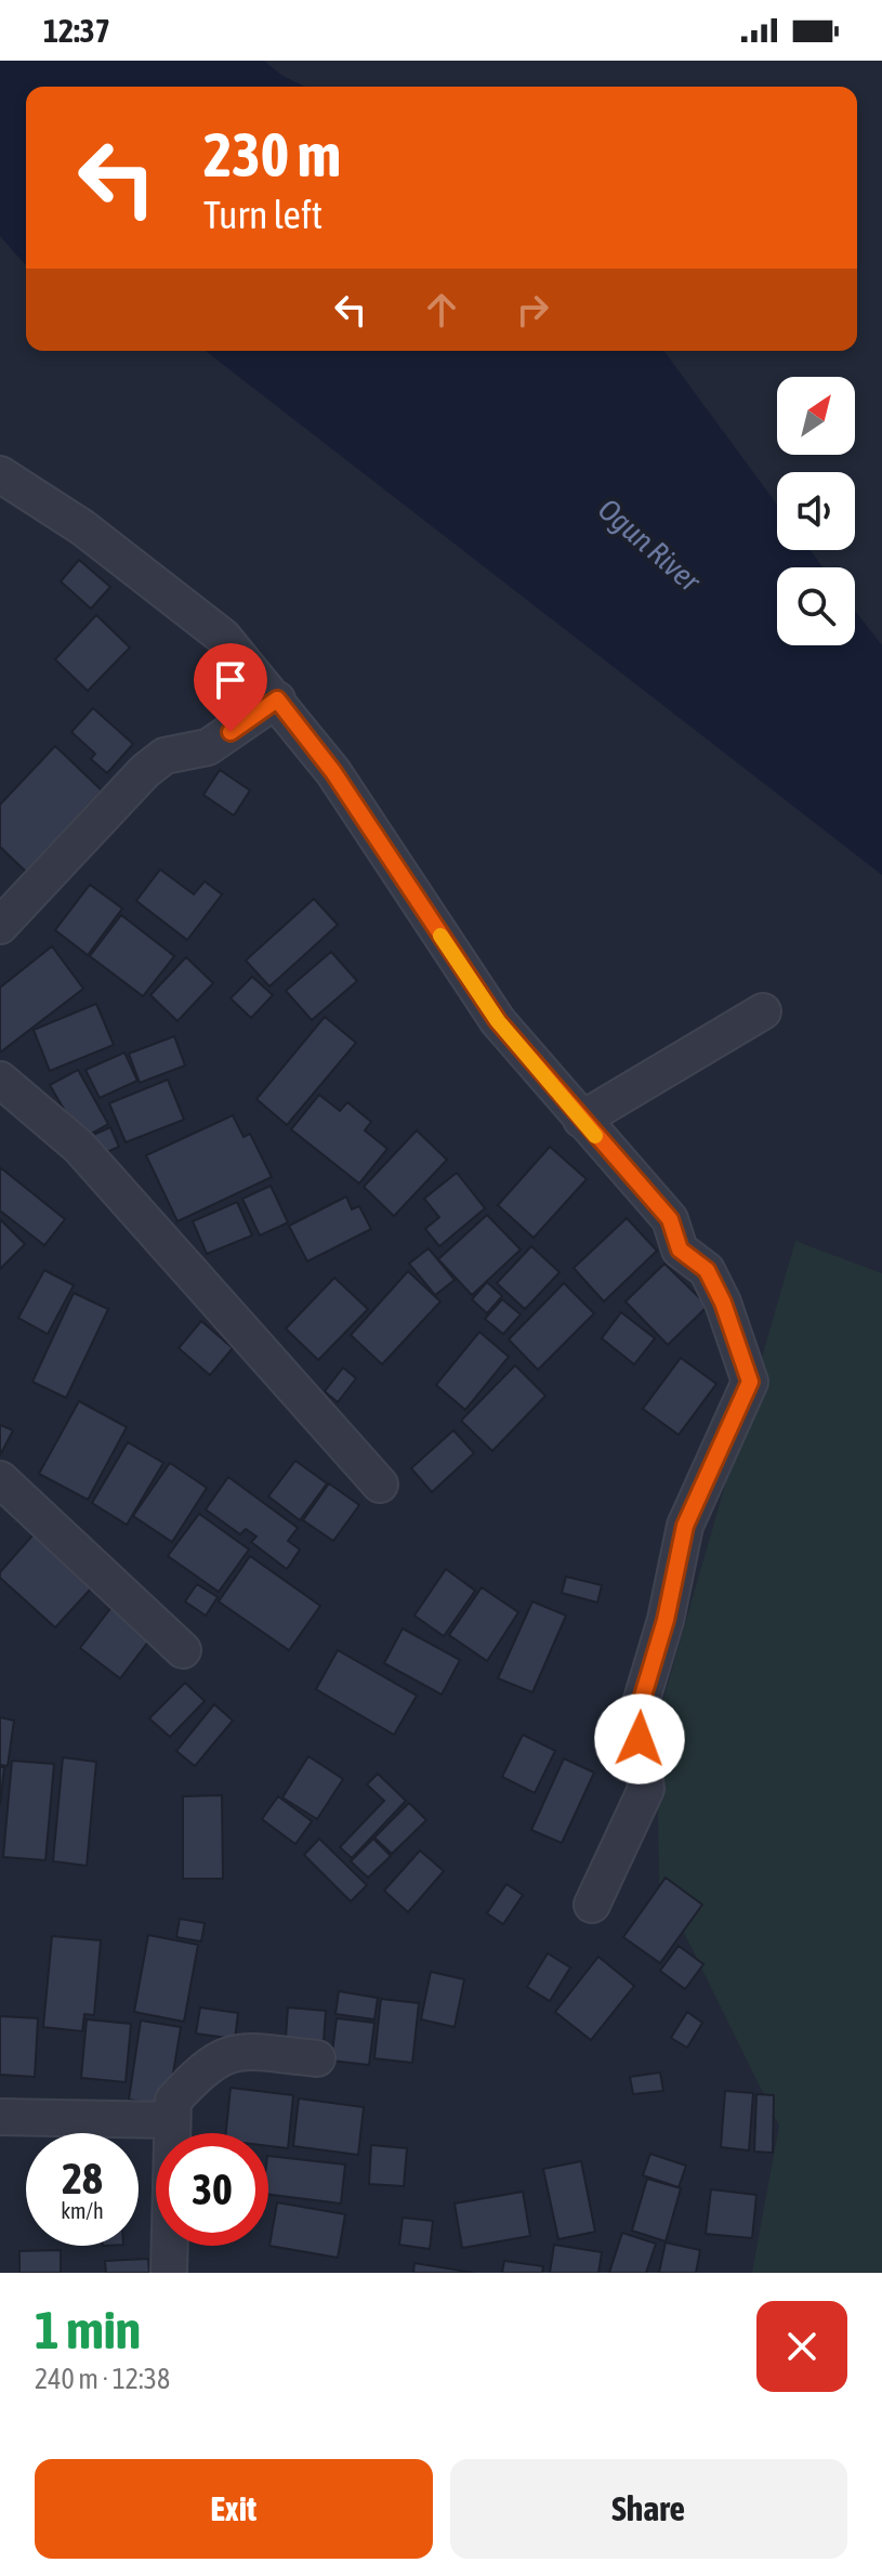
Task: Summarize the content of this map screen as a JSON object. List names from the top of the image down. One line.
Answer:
{"water":["Ogun River"],"north":"top right","page":{"status":"12:37","turn":["230 m","Turn left"],"speed":"28 km/h","limit":"30","heading":["1 min","240 m · 12:38"],"buttons":["Exit","Share"]}}
